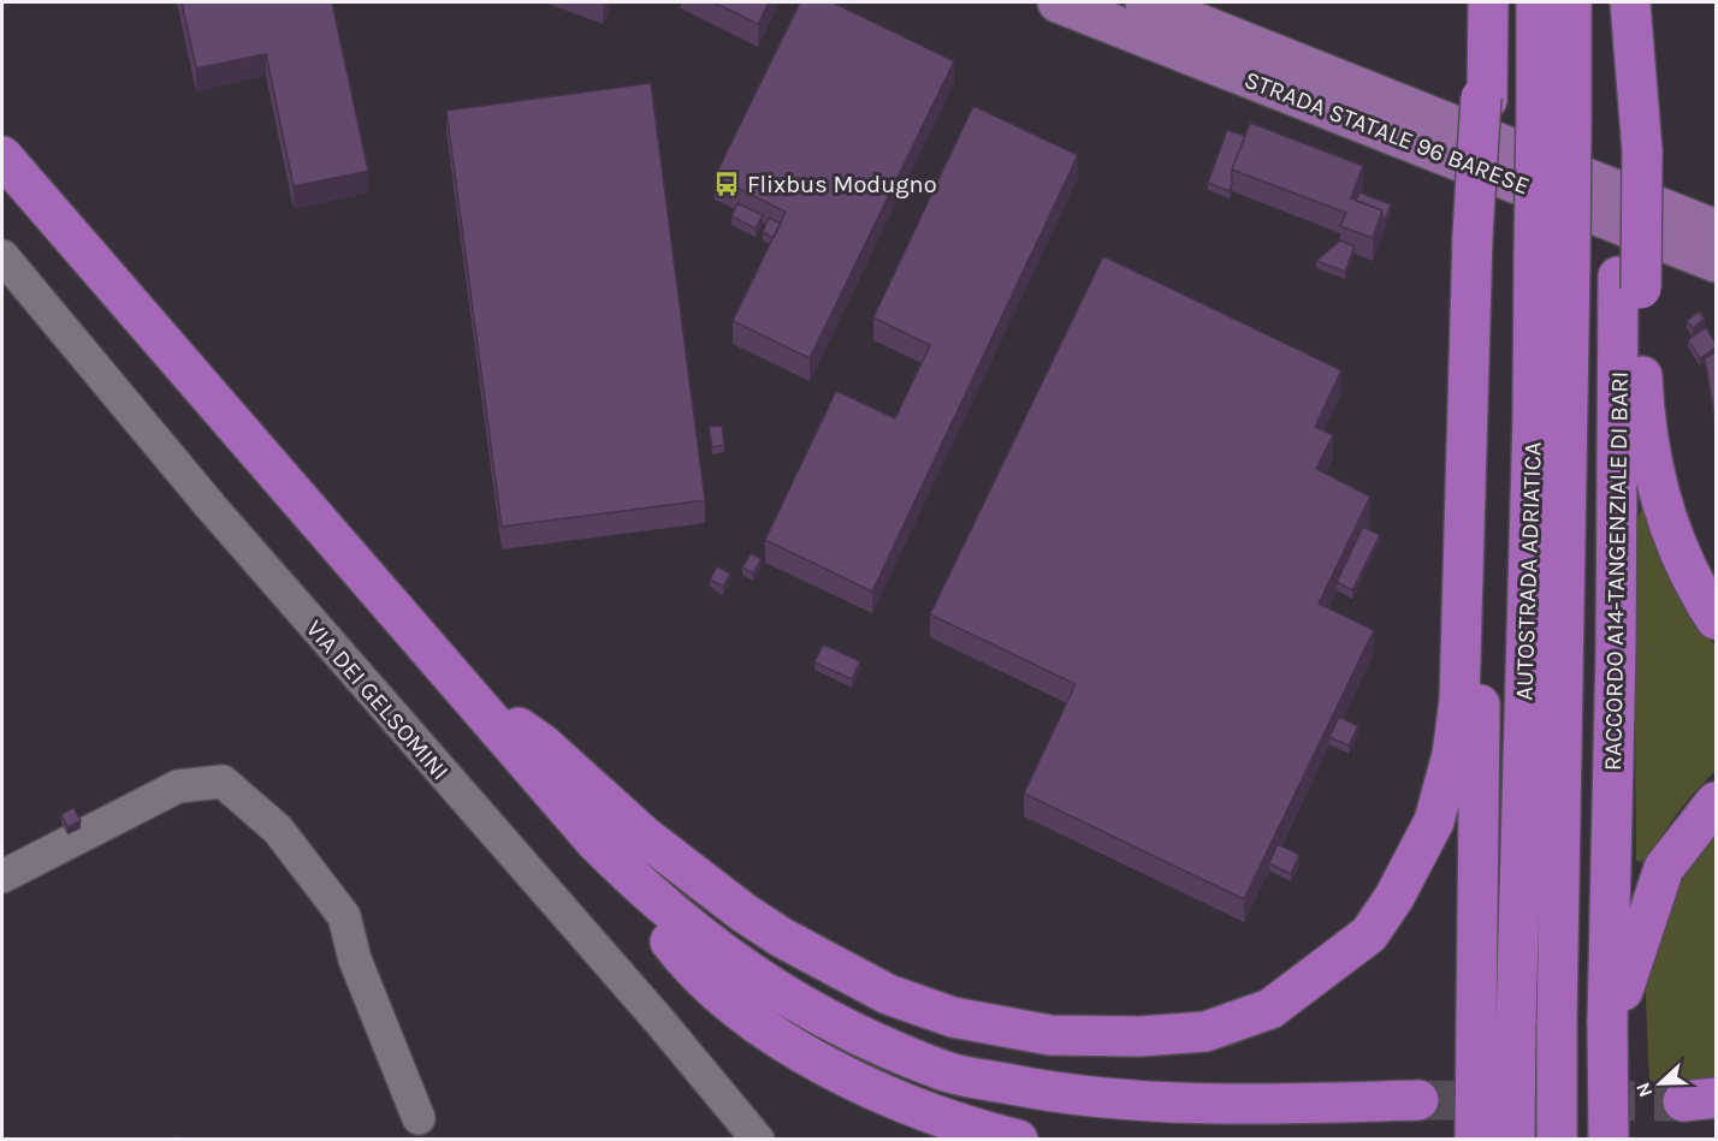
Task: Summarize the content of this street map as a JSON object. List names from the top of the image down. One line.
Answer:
{"streets":{"highway":["AUTOSTRADA ADRIATICA","RACCORDO A14-TANGENZIALE DI BARI"],"main road":["STRADA STATALE 96 BARESE"],"street":["VIA DEI GELSOMINI"]},"places":{"bus stop":["Flixbus Modugno"]},"north":"left"}
